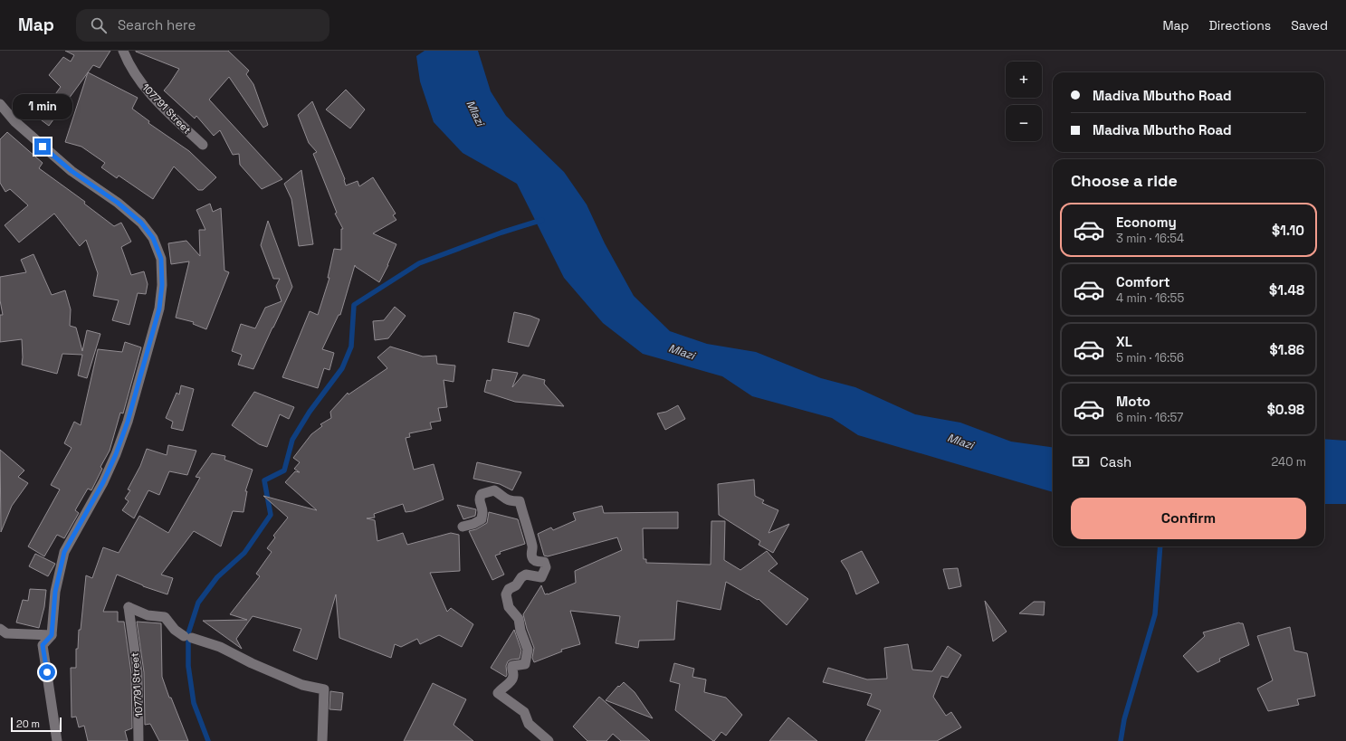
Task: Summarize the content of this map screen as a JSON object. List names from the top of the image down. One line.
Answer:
{"streets":{"street":["107791 Street"]},"water":["Mlazi"],"scale_bar":"20 m","page":{"header":"Map","search":"Search here","nav":["Map","Directions","Saved"],"map_buttons":["+","−"],"banner":["Madiva Mbutho Road","Madiva Mbutho Road"],"bubble":"1 min","heading":"Choose a ride","list":[{"name":"Economy","note":"3 min · 16:54","value":"$1.10"},{"name":"Comfort","note":"4 min · 16:55","value":"$1.48"},{"name":"XL","note":"5 min · 16:56","value":"$1.86"},{"name":"Moto","note":"6 min · 16:57","value":"$0.98"}],"pay":["Cash","240 m"],"buttons":"Confirm","scale":"20 m"}}
